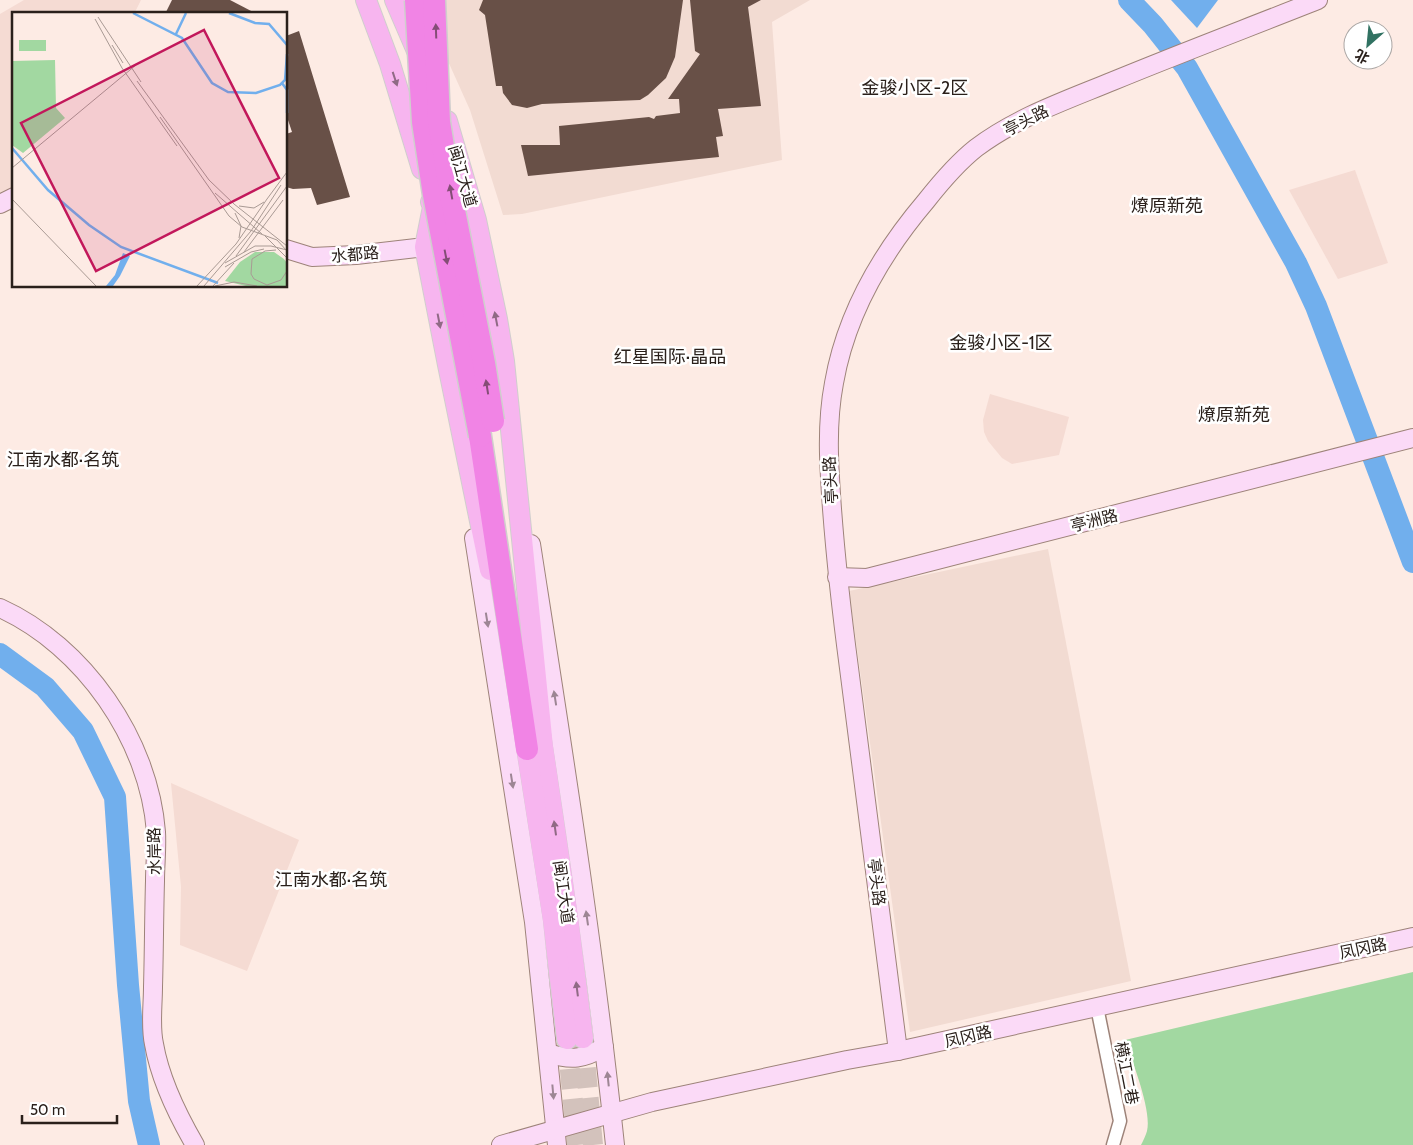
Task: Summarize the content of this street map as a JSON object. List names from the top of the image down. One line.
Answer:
{"streets":{"main road":["闽江大道"],"street":["亭头路","水都路","亭洲路","水岸路","凤冈路","横江二巷"]},"crossings":[["亭头路","亭洲路"],["亭头路","凤冈路"],["凤冈路","横江二巷"]],"districts":["金骏小区-2区","燎原新苑","金骏小区-1区","红星国际·晶品","燎原新苑","江南水都·名筑","江南水都·名筑"],"scale_bar":"50 m","north":"bottom left"}
